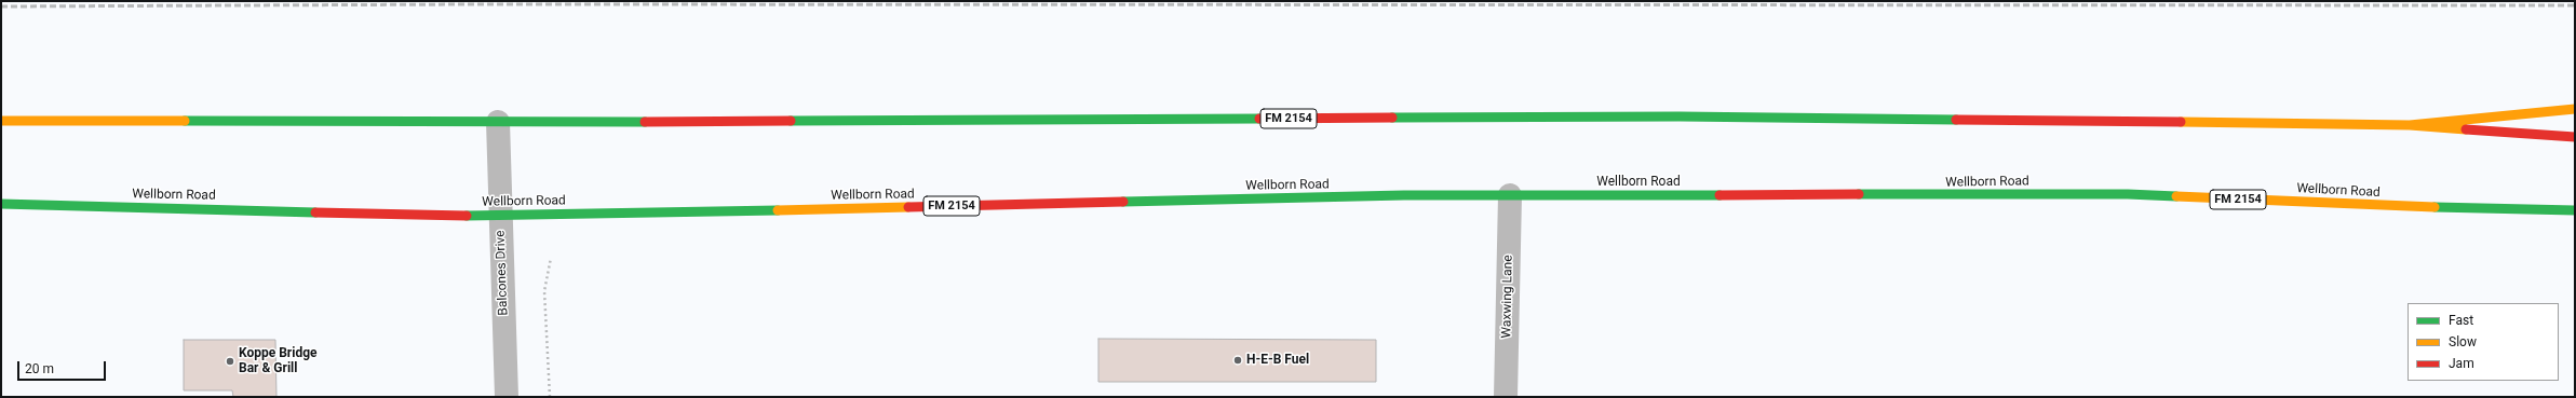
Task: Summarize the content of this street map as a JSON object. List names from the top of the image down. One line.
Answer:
{"streets":{"main road":["FM 2154","Wellborn Road"],"street":["Balcones Drive","Waxwing Lane"]},"crossings":[["FM 2154","Balcones Drive"],["Wellborn Road","Balcones Drive"],["Wellborn Road","Waxwing Lane"]],"places":["H-E-B Fuel","Koppe Bridge Bar & Grill"],"legend":["Fast","Slow","Jam"],"scale_bar":"20 m"}
